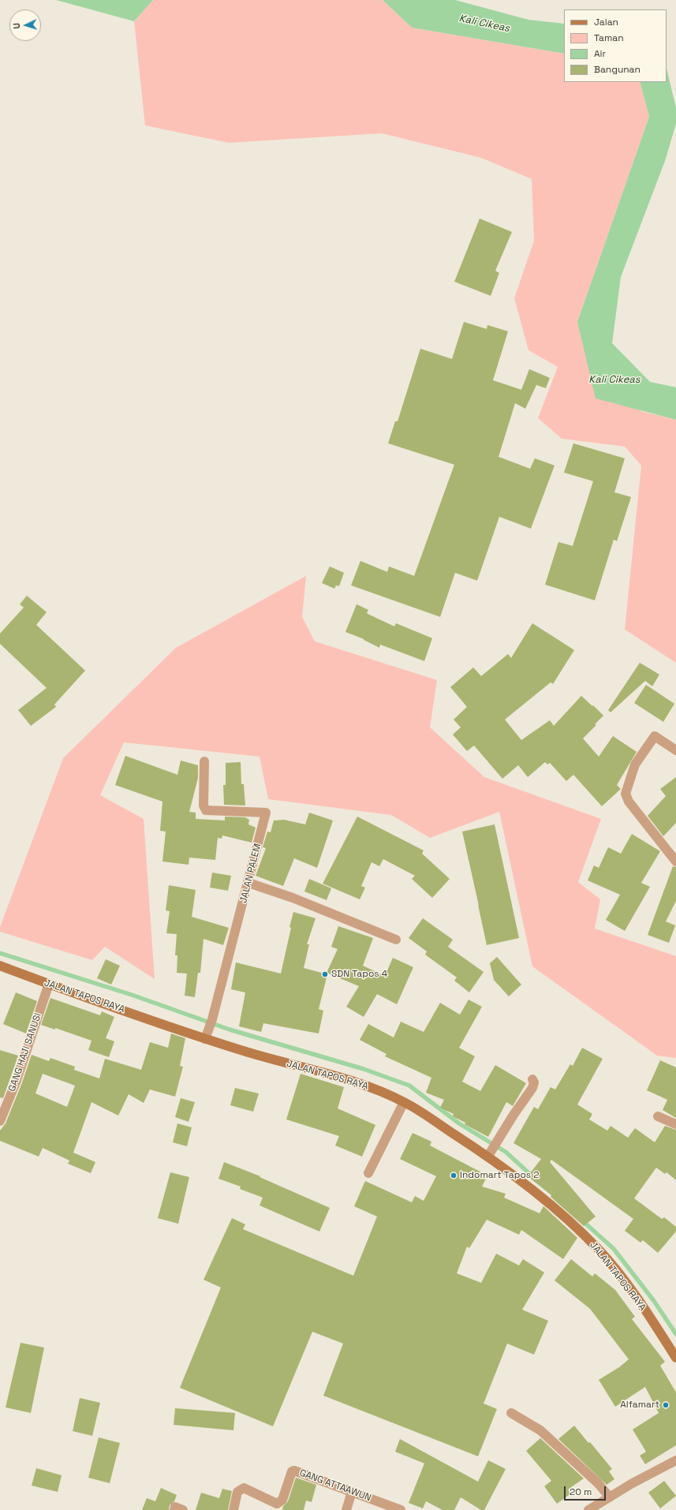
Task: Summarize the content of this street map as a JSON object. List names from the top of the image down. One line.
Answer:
{"streets":{"main road":["JALAN TAPOS RAYA"],"street":["JALAN PALEM","GANG HAJI SANUSI","GANG ATTAAWUN"]},"crossings":[["JALAN PALEM","JALAN TAPOS RAYA"],["JALAN TAPOS RAYA","GANG HAJI SANUSI"]],"water":["Kali Cikeas"],"places":["SDN Tapos 4","Indomart Tapos 2","Alfamart"],"legend":["Jalan","Taman","Air","Bangunan"],"scale_bar":"20 m","north":"left"}
